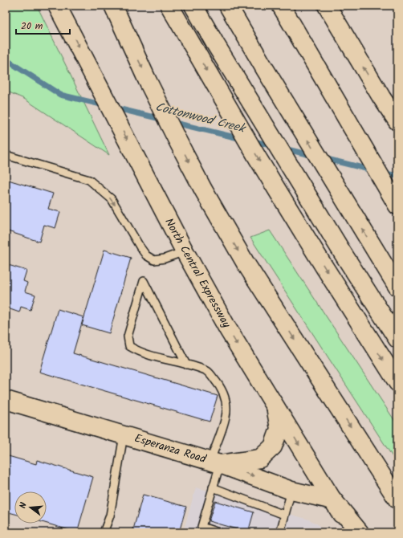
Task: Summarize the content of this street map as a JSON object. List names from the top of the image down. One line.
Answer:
{"streets":{"main road":["North Central Expressway","Esperanza Road"]},"crossings":[["North Central Expressway","Esperanza Road"]],"water":["Cottonwood Creek"],"scale_bar":"20 m","north":"left"}
